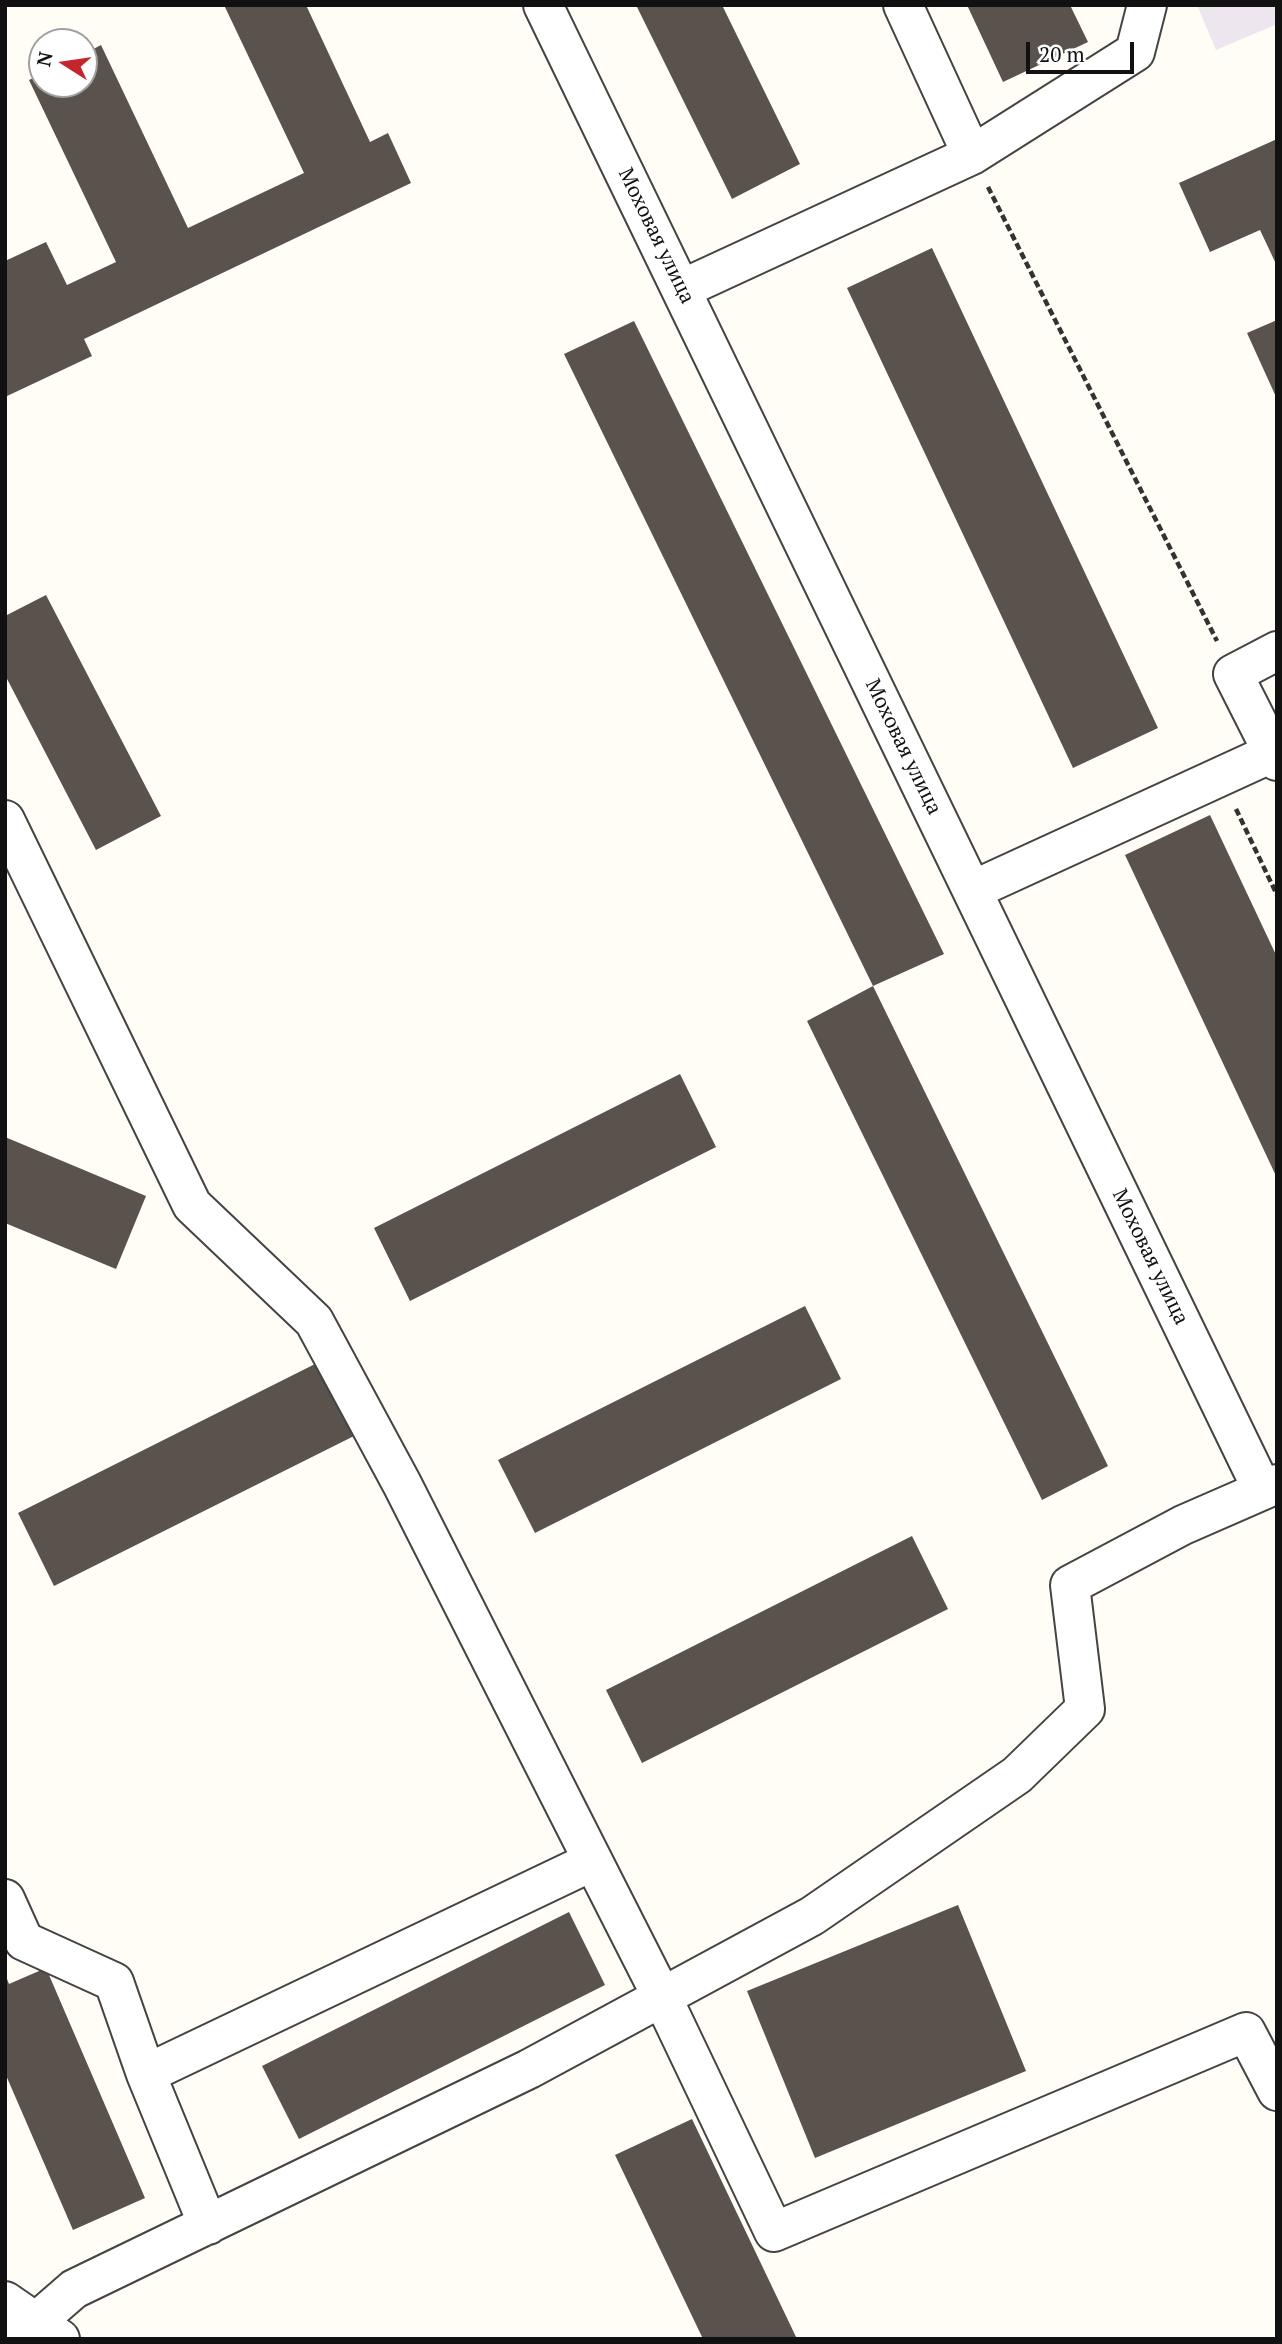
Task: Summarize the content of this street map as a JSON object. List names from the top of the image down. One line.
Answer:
{"streets":{"street":["Моховая улица"]},"scale_bar":"20 m","north":"left"}
